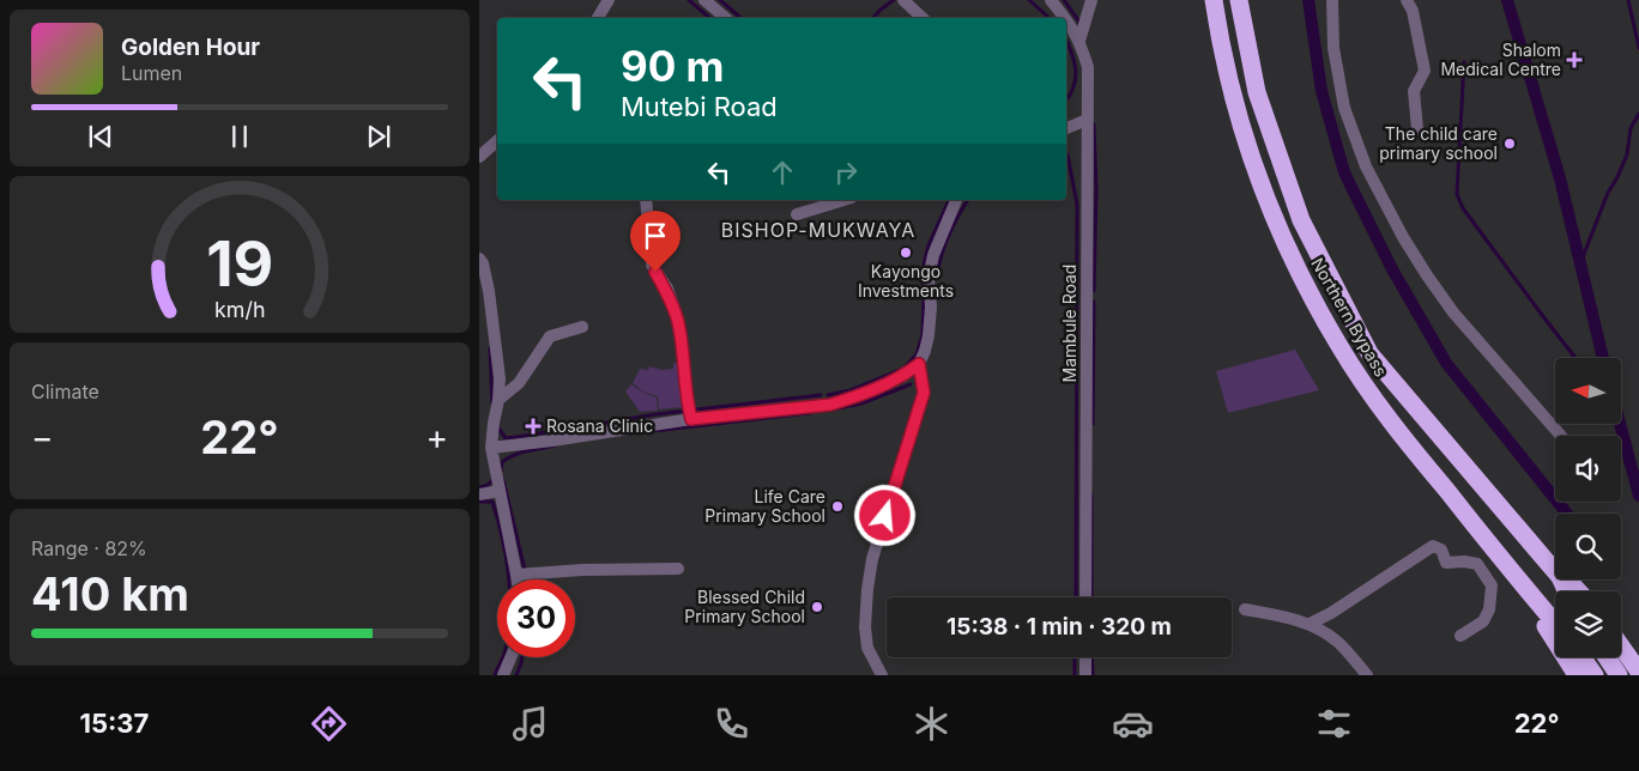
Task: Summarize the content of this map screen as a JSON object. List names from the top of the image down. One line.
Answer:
{"streets":{"highway":["Northern Bypass"],"street":["Mambule Road"]},"districts":["BISHOP-MUKWAYA"],"places":{"health":["Shalom Medical Centre","Rosana Clinic"],"other":["The child care primary school","Kayongo Investments","Life Care Primary School","Blessed Child Primary School"]},"north":"left","page":{"turn":["90 m","Mutebi Road"],"song":["Golden Hour","Lumen"],"tile":["Climate",["Range · 82%","410 km"]],"heat":["−","22°","+"],"limit":"30","trip":"15:38 · 1 min · 320 m","tabs":["15:37","22°"],"gauge":["19","km/h"]}}
